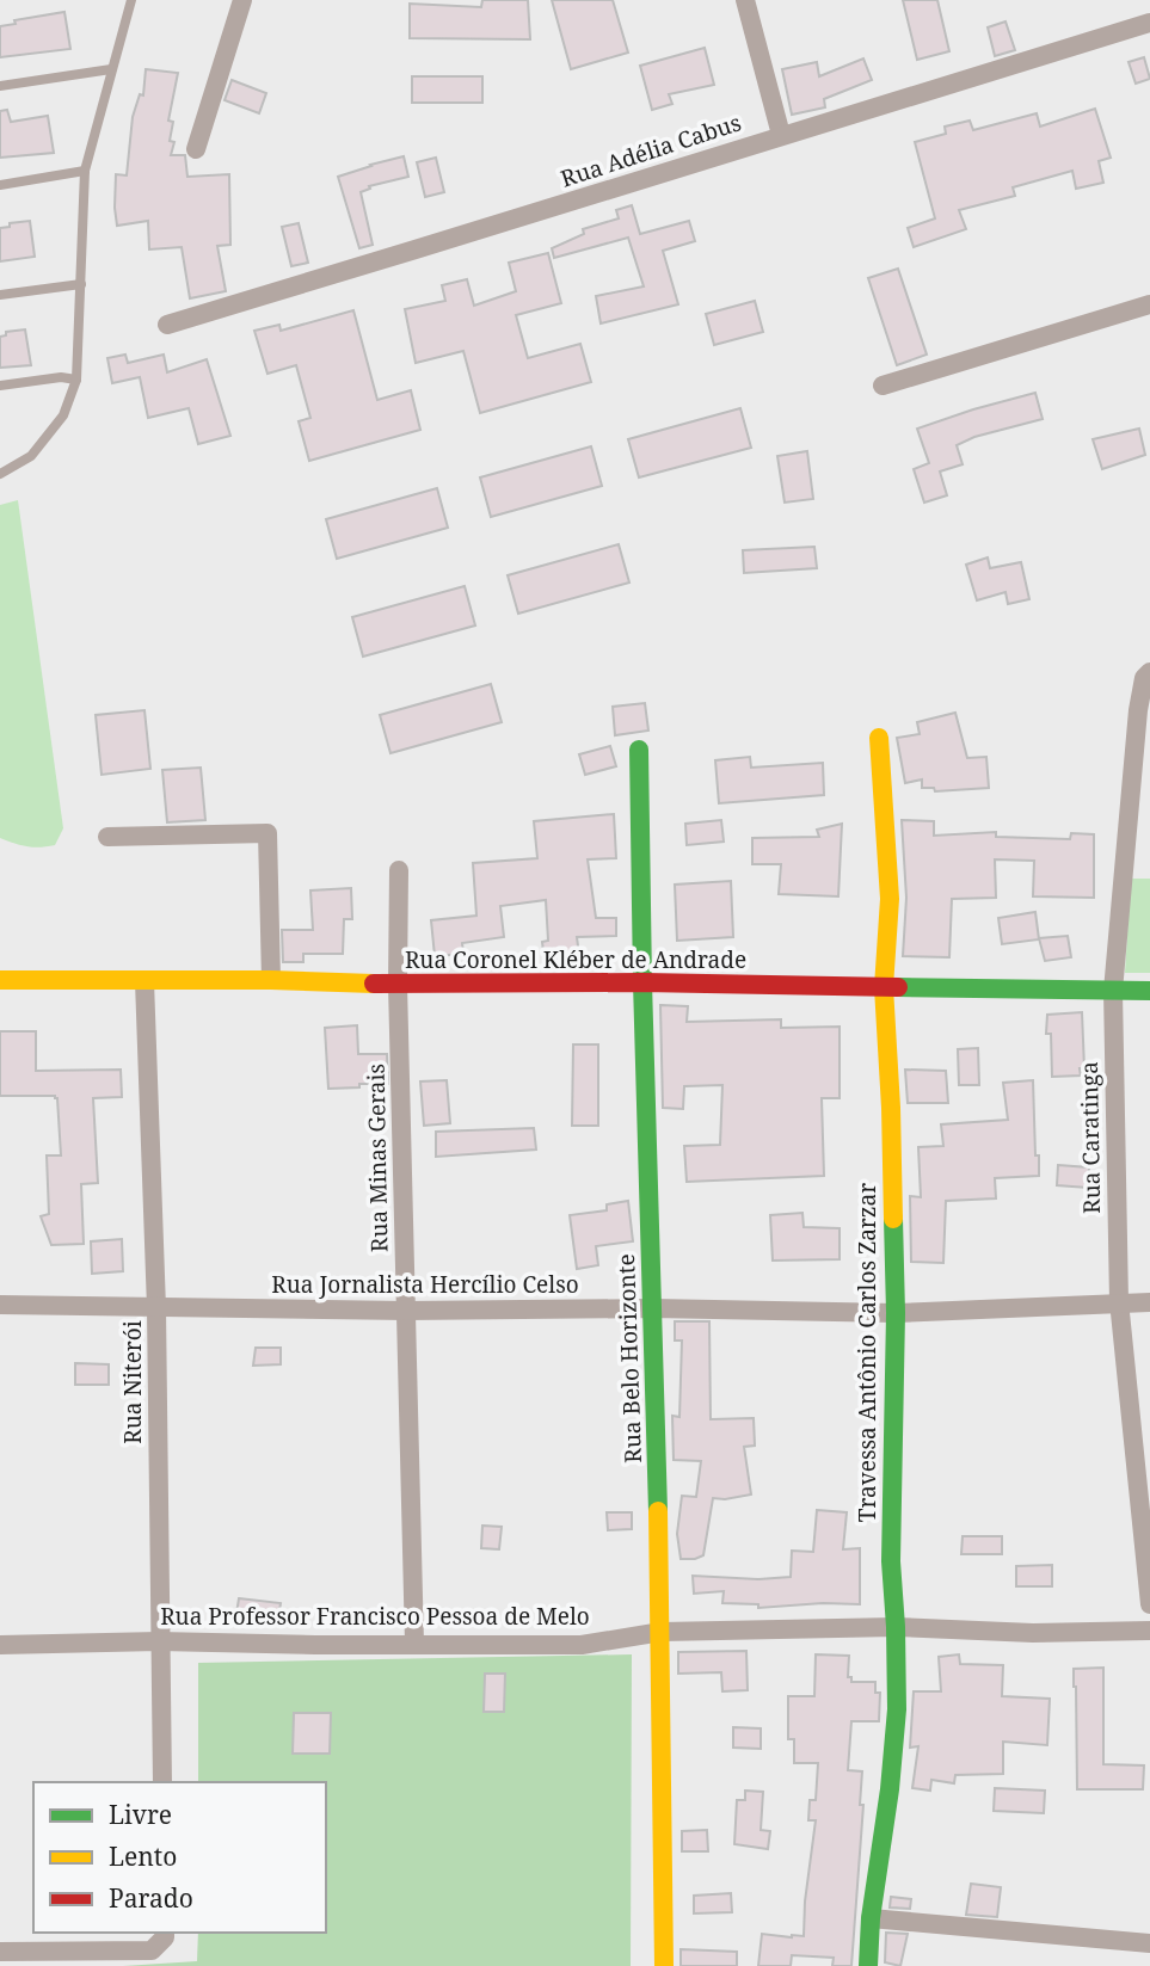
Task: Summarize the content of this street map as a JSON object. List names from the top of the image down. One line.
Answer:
{"streets":{"street":["Rua Adélia Cabus","Rua Coronel Kléber de Andrade","Rua Caratinga","Rua Minas Gerais","Rua Jornalista Hercílio Celso","Travessa Antônio Carlos Zarzar","Rua Belo Horizonte","Rua Niterói","Rua Professor Francisco Pessoa de Melo"]},"crossings":[["Rua Coronel Kléber de Andrade","Rua Caratinga"],["Rua Coronel Kléber de Andrade","Rua Minas Gerais"],["Rua Coronel Kléber de Andrade","Travessa Antônio Carlos Zarzar"],["Rua Coronel Kléber de Andrade","Rua Belo Horizonte"],["Rua Coronel Kléber de Andrade","Rua Niterói"],["Rua Caratinga","Rua Jornalista Hercílio Celso"],["Rua Minas Gerais","Rua Jornalista Hercílio Celso"],["Rua Minas Gerais","Rua Professor Francisco Pessoa de Melo"],["Rua Jornalista Hercílio Celso","Travessa Antônio Carlos Zarzar"],["Rua Jornalista Hercílio Celso","Rua Belo Horizonte"],["Rua Jornalista Hercílio Celso","Rua Niterói"],["Travessa Antônio Carlos Zarzar","Rua Professor Francisco Pessoa de Melo"],["Rua Belo Horizonte","Rua Professor Francisco Pessoa de Melo"],["Rua Niterói","Rua Professor Francisco Pessoa de Melo"]],"legend":["Livre","Lento","Parado"]}
